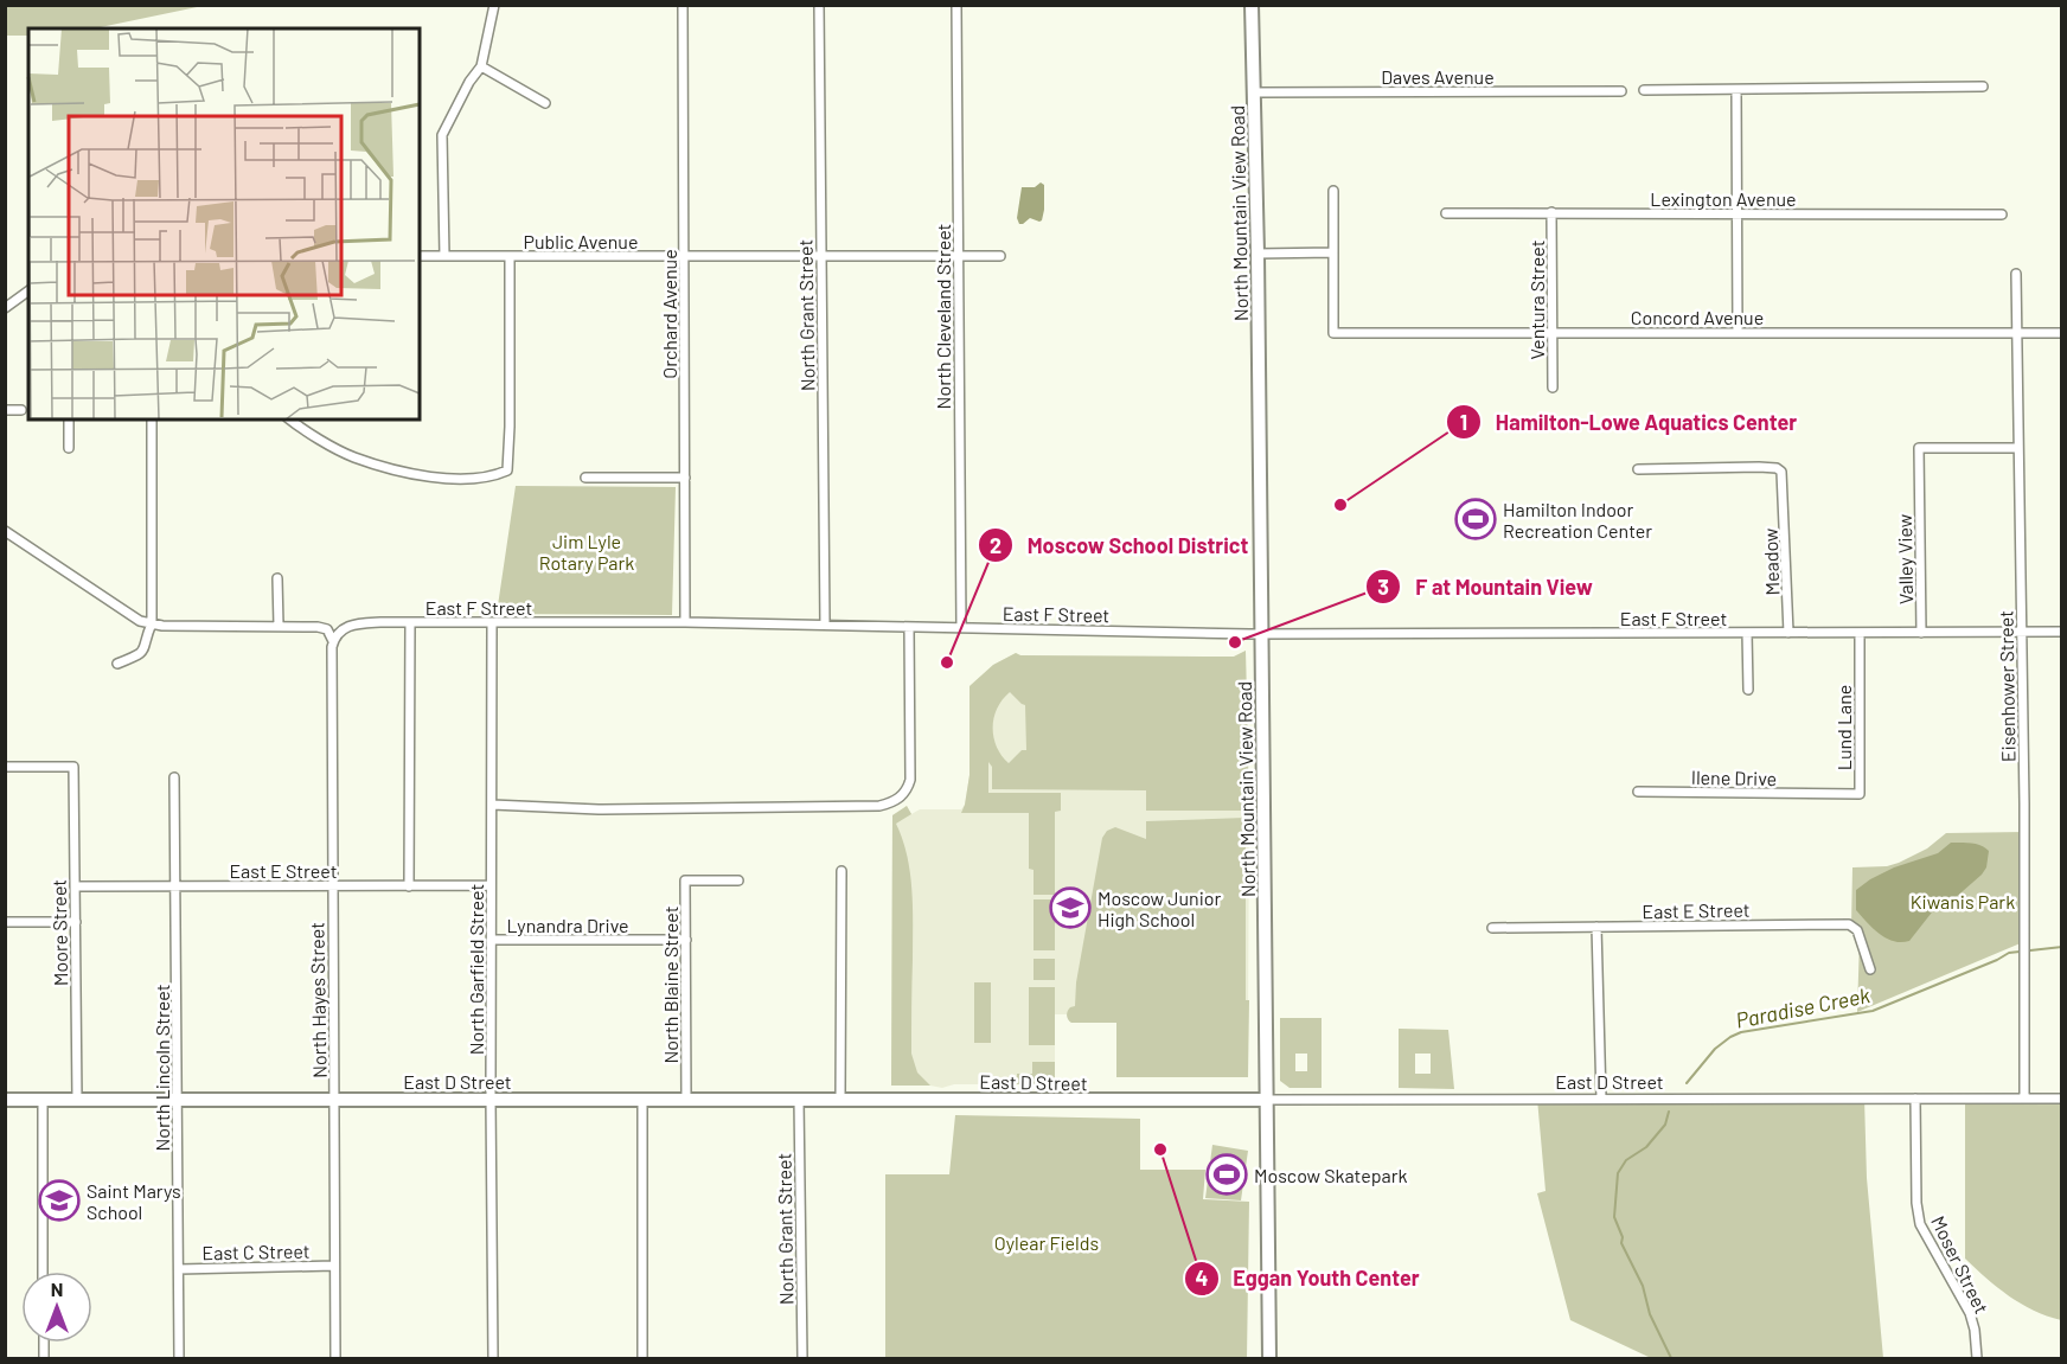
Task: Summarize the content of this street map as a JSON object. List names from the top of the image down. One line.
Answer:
{"streets":{"street":["Daves Avenue","Lexington Avenue","North Mountain View Road","Public Avenue","Ventura Street","Orchard Avenue","North Grant Street","North Cleveland Street","Concord Avenue","Valley View","Meadow","East F Street","Eisenhower Street","Lund Lane","Ilene Drive","East E Street","Lynandra Drive","Moore Street","North Garfield Street","North Blaine Street","North Hayes Street","North Lincoln Street","East D Street","East C Street","Moser Street"]},"crossings":[["Daves Avenue","North Mountain View Road"],["Lexington Avenue","Ventura Street"],["North Mountain View Road","East F Street"],["North Mountain View Road","East D Street"],["Public Avenue","Orchard Avenue"],["Public Avenue","North Grant Street"],["Public Avenue","North Cleveland Street"],["Ventura Street","Concord Avenue"],["Orchard Avenue","East F Street"],["North Grant Street","East F Street"],["North Grant Street","East D Street"],["North Cleveland Street","East F Street"],["Concord Avenue","Eisenhower Street"],["Valley View","East F Street"],["Valley View","Eisenhower Street"],["Meadow","East F Street"],["East F Street","Eisenhower Street"],["East F Street","Lund Lane"],["East F Street","North Garfield Street"],["East F Street","North Hayes Street"],["Eisenhower Street","East D Street"],["Lund Lane","Ilene Drive"],["East E Street","Moore Street"],["East E Street","North Garfield Street"],["East E Street","North Hayes Street"],["East E Street","North Lincoln Street"],["Lynandra Drive","North Garfield Street"],["Lynandra Drive","North Blaine Street"],["Moore Street","East D Street"],["North Garfield Street","East D Street"],["North Blaine Street","East D Street"],["North Hayes Street","East D Street"],["North Hayes Street","East C Street"],["North Lincoln Street","East D Street"],["North Lincoln Street","East C Street"],["East D Street","Moser Street"]],"water":["Paradise Creek"],"parks":["Jim Lyle Rotary Park","Kiwanis Park","Oylear Fields"],"places":{"other":["Hamilton-Lowe Aquatics Center","F at Mountain View","Moscow School District","Eggan Youth Center"],"sports":["Hamilton Indoor Recreation Center","Moscow Skatepark"],"school or university":["Moscow Junior High School","Saint Marys School"]},"north":"top"}
